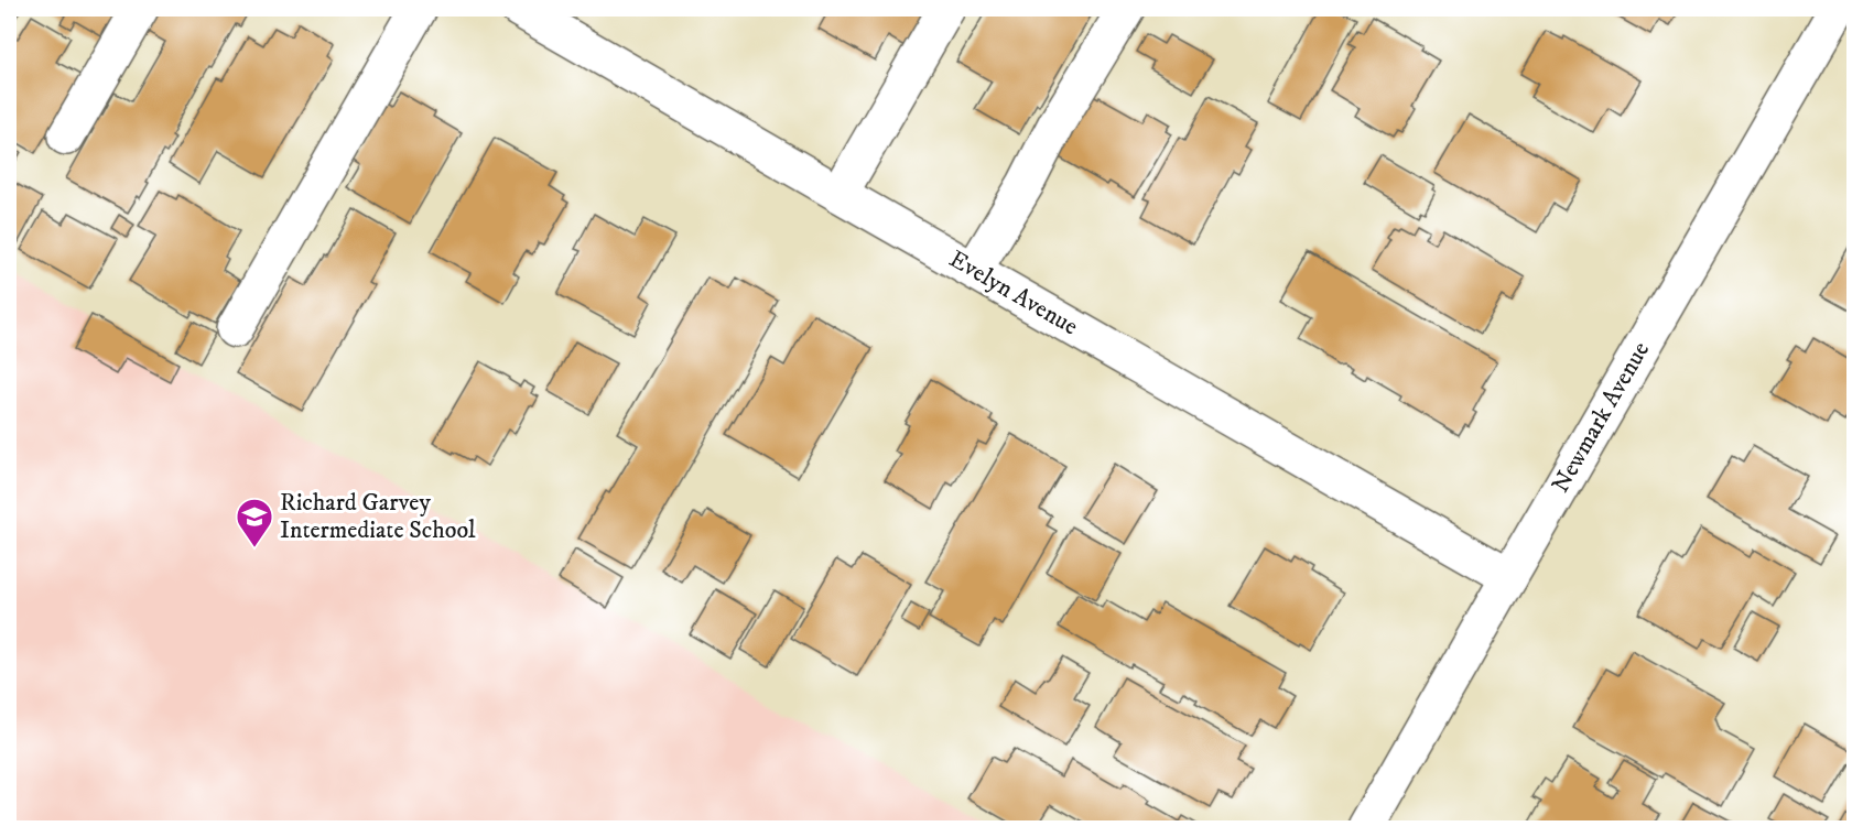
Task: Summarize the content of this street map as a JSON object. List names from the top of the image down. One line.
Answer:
{"streets":{"street":["Evelyn Avenue","Newmark Avenue"]},"crossings":[["Evelyn Avenue","Newmark Avenue"]],"places":{"school or university":["Richard Garvey Intermediate School"]}}
